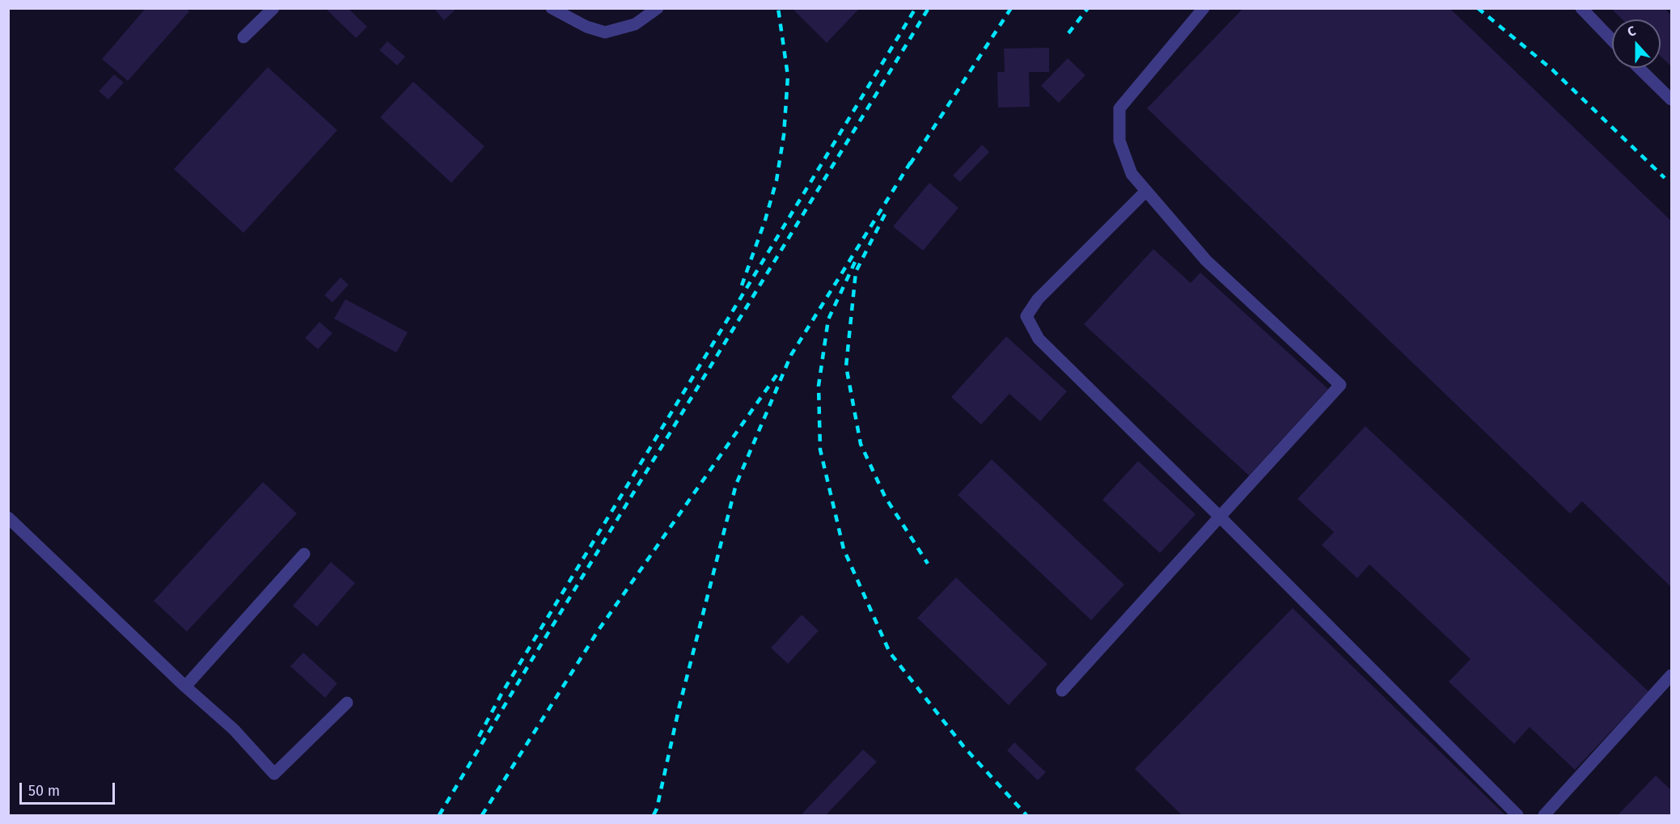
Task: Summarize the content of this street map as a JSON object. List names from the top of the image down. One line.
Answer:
{"scale_bar":"50 m","north":"top"}
